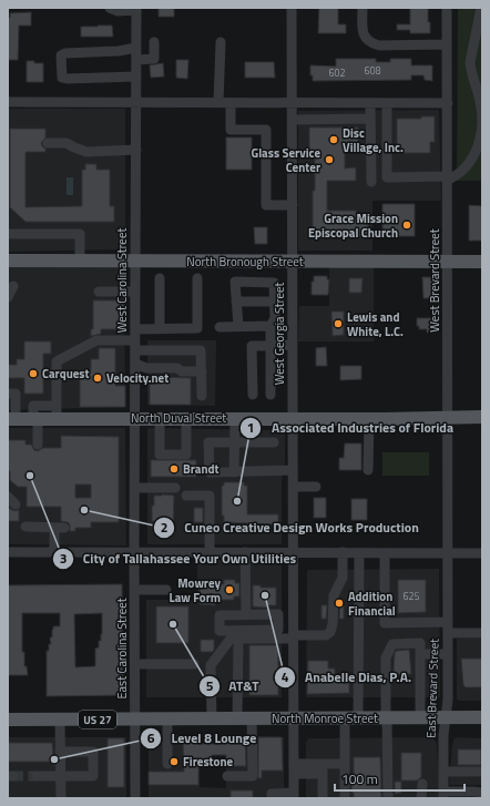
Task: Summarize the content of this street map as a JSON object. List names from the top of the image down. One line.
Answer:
{"streets":{"main road":["North Bronough Street","North Duval Street","North Monroe Street","US 27"],"street":["West Carolina Street","West Brevard Street","West Georgia Street","East Carolina Street","East Brevard Street"]},"crossings":[["North Bronough Street","West Carolina Street"],["North Bronough Street","West Brevard Street"],["North Bronough Street","West Georgia Street"],["West Carolina Street","North Duval Street"],["West Carolina Street","East Carolina Street"],["West Brevard Street","North Duval Street"],["West Brevard Street","East Brevard Street"],["West Georgia Street","North Duval Street"],["West Georgia Street","North Monroe Street"],["East Carolina Street","North Monroe Street"],["East Brevard Street","North Monroe Street"]],"places":["Disc Village, Inc.","Glass Service Center","Grace Mission Episcopal Church","Lewis and White, L.C.","Carquest","Velocity.net","Brandt","City of Tallahassee Your Own Utilities","Associated Industries of Florida","Cuneo Creative Design Works Production","Mowrey Law Form","Anabelle Dias, P.A.","Addition Financial","AT&T","Level 8 Lounge","Firestone"],"house_numbers":["608","602","625"],"scale_bar":"100 m"}
